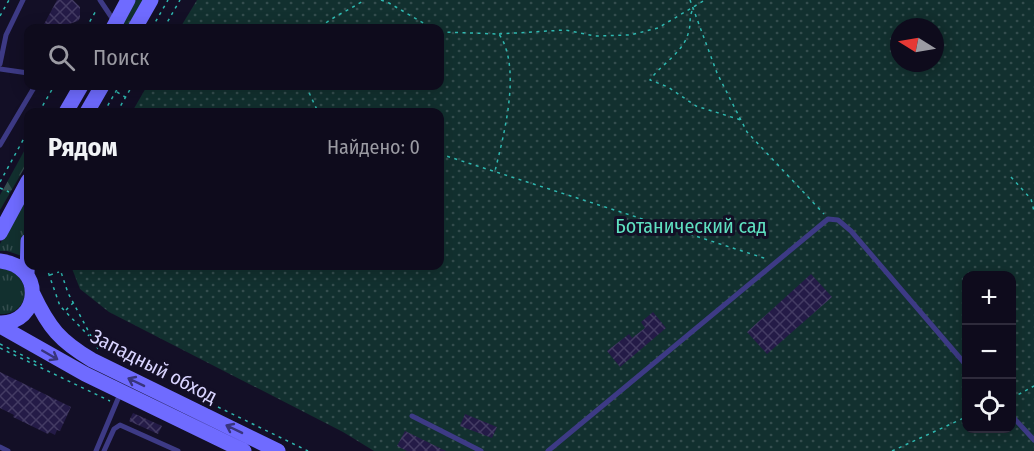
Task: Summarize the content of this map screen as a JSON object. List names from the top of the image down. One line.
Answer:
{"streets":{"main road":["Западный обход"]},"parks":["Ботанический сад"],"north":"left","page":{"search":"Поиск","heading":["Рядом","Найдено: 0"],"map_buttons":["+","−"]}}
